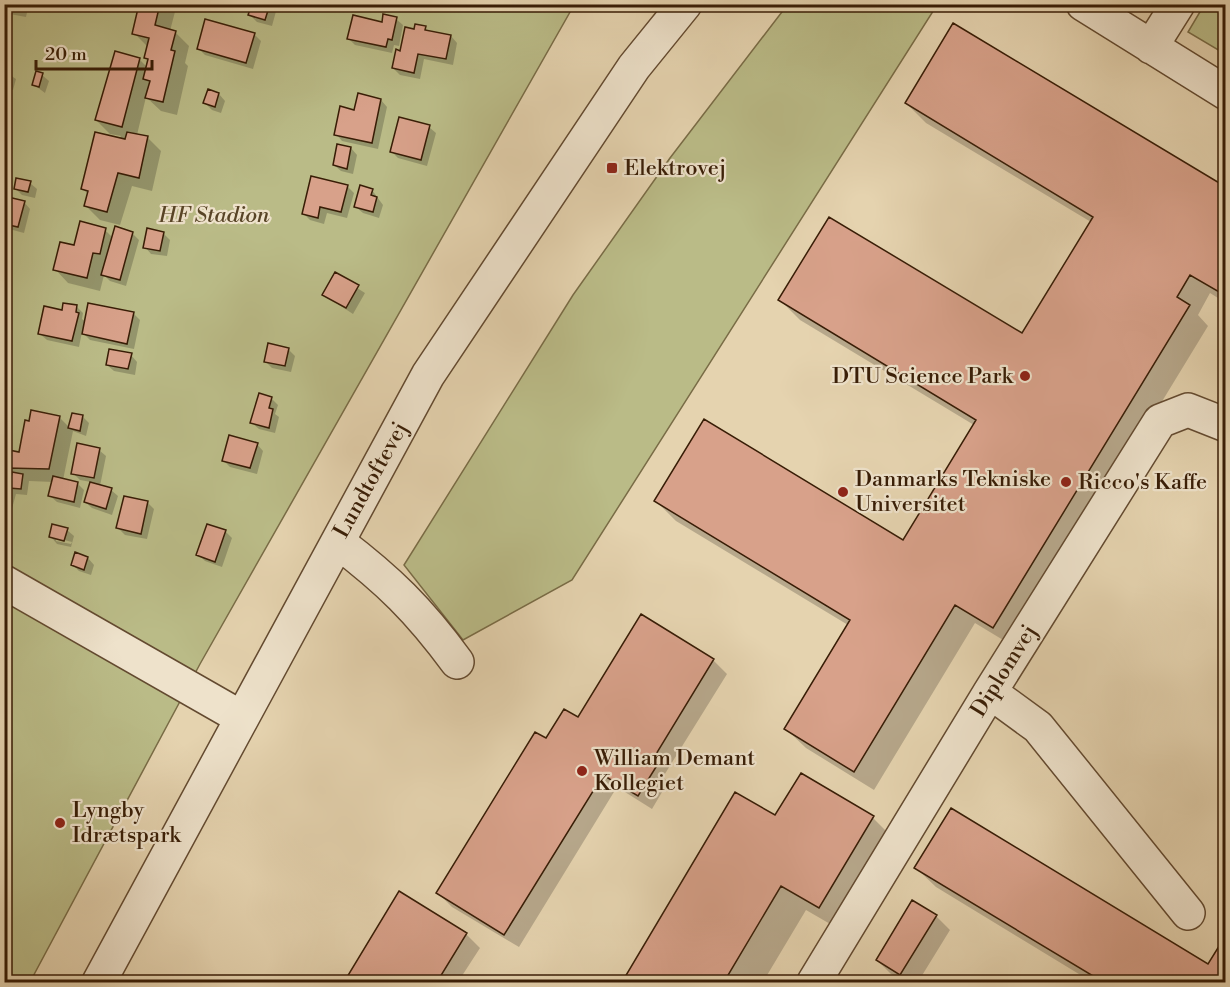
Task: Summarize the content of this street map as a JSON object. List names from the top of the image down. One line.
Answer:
{"streets":{"street":["Lundtoftevej","Diplomvej"]},"parks":["HF Stadion"],"places":{"transit":["Elektrovej"],"other":["DTU Science Park","Ricco's Kaffe","Danmarks Tekniske Universitet","William Demant Kollegiet","Lyngby Idrætspark"]},"scale_bar":"20 m"}
